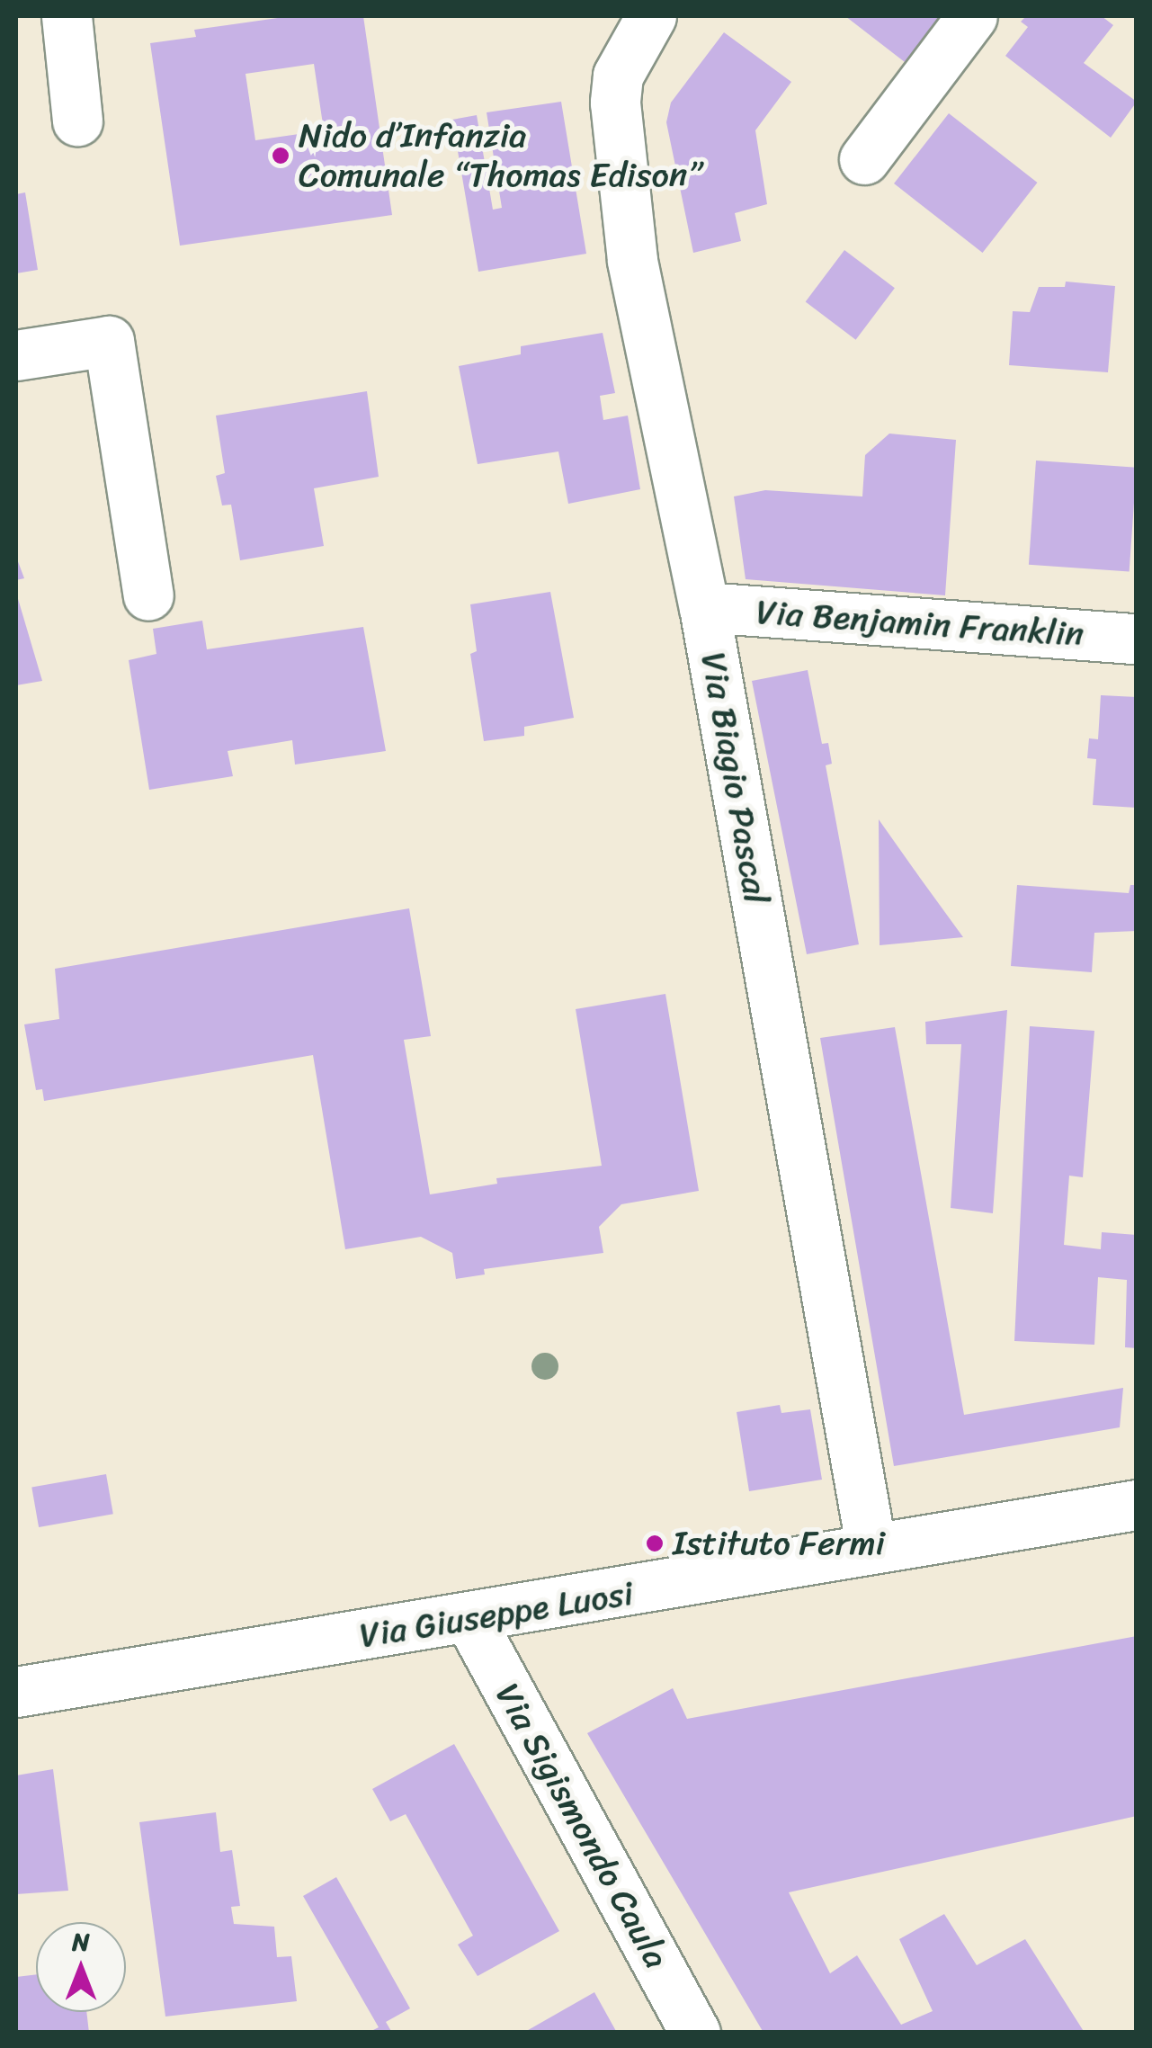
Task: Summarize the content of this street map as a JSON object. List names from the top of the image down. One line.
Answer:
{"streets":{"street":["Via Benjamin Franklin","Via Biagio Pascal","Via Giuseppe Luosi","Via Sigismondo Caula"]},"crossings":[["Via Benjamin Franklin","Via Biagio Pascal"],["Via Biagio Pascal","Via Giuseppe Luosi"],["Via Giuseppe Luosi","Via Sigismondo Caula"]],"places":["Nido d’Infanzia Comunale “Thomas Edison”","Istituto Fermi"],"north":"top"}
